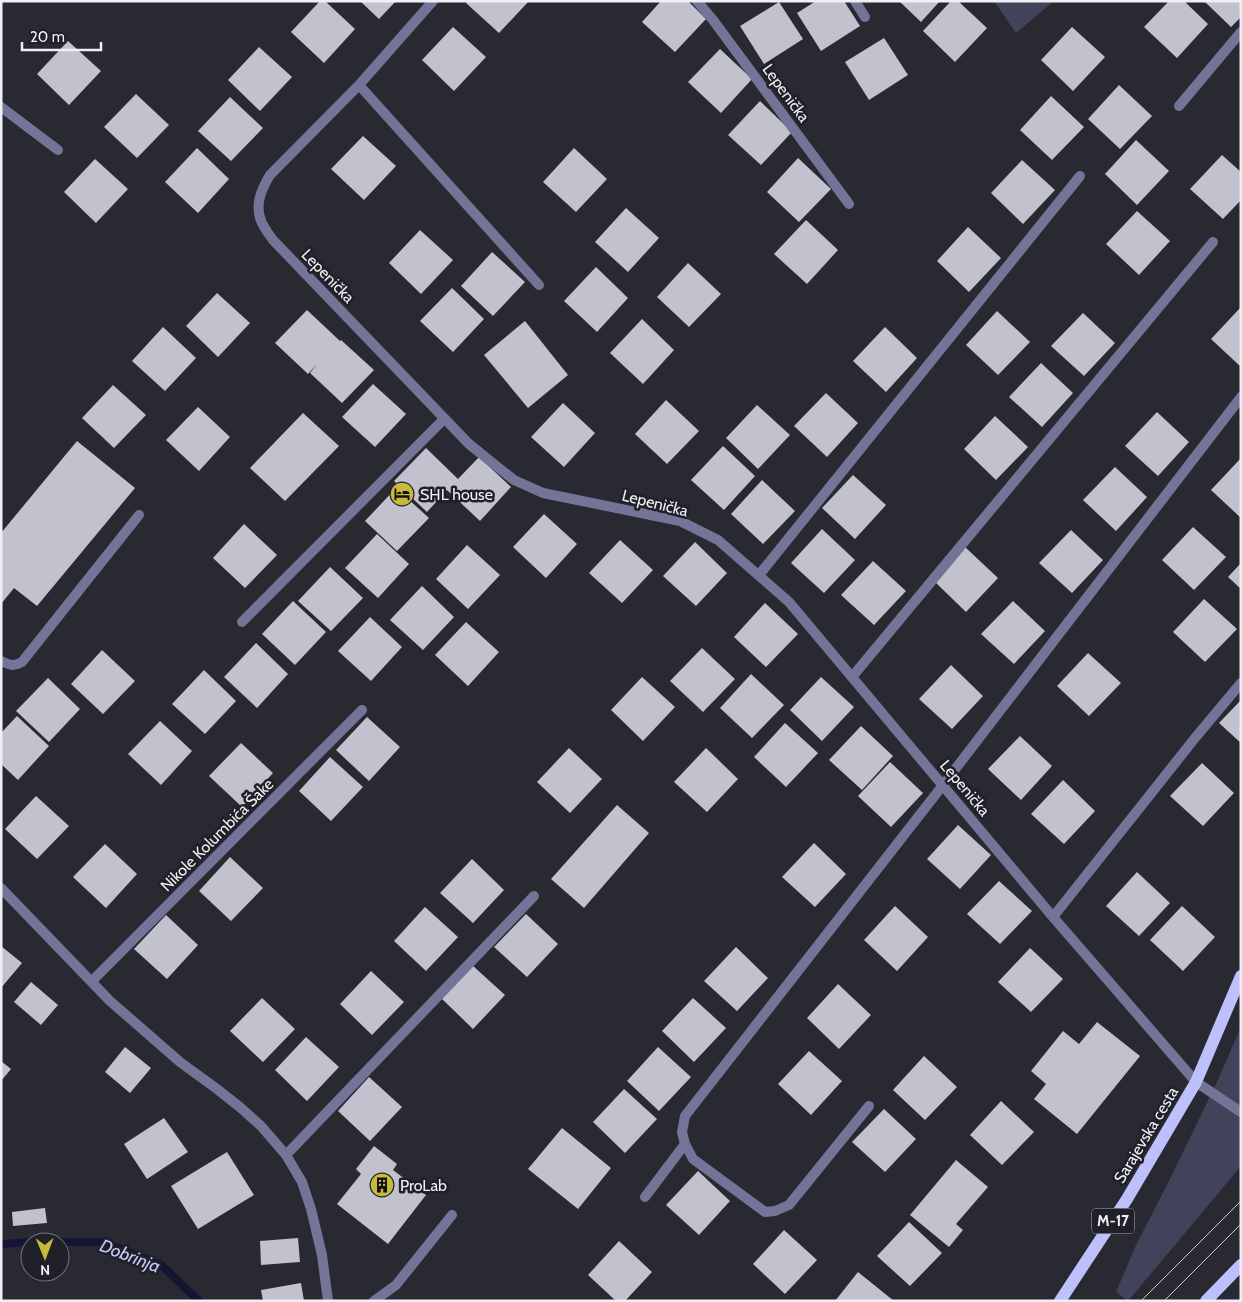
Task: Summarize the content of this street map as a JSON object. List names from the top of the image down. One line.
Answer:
{"streets":{"main road":["Sarajevska cesta","M-17"],"street":["Lepenička","Nikole Kolumbića Šake"]},"crossings":[["Lepenička","Sarajevska cesta"]],"water":["Dobrinja"],"places":{"hotel":["SHL house"],"building":["ProLab"]},"scale_bar":"20 m","north":"bottom"}
